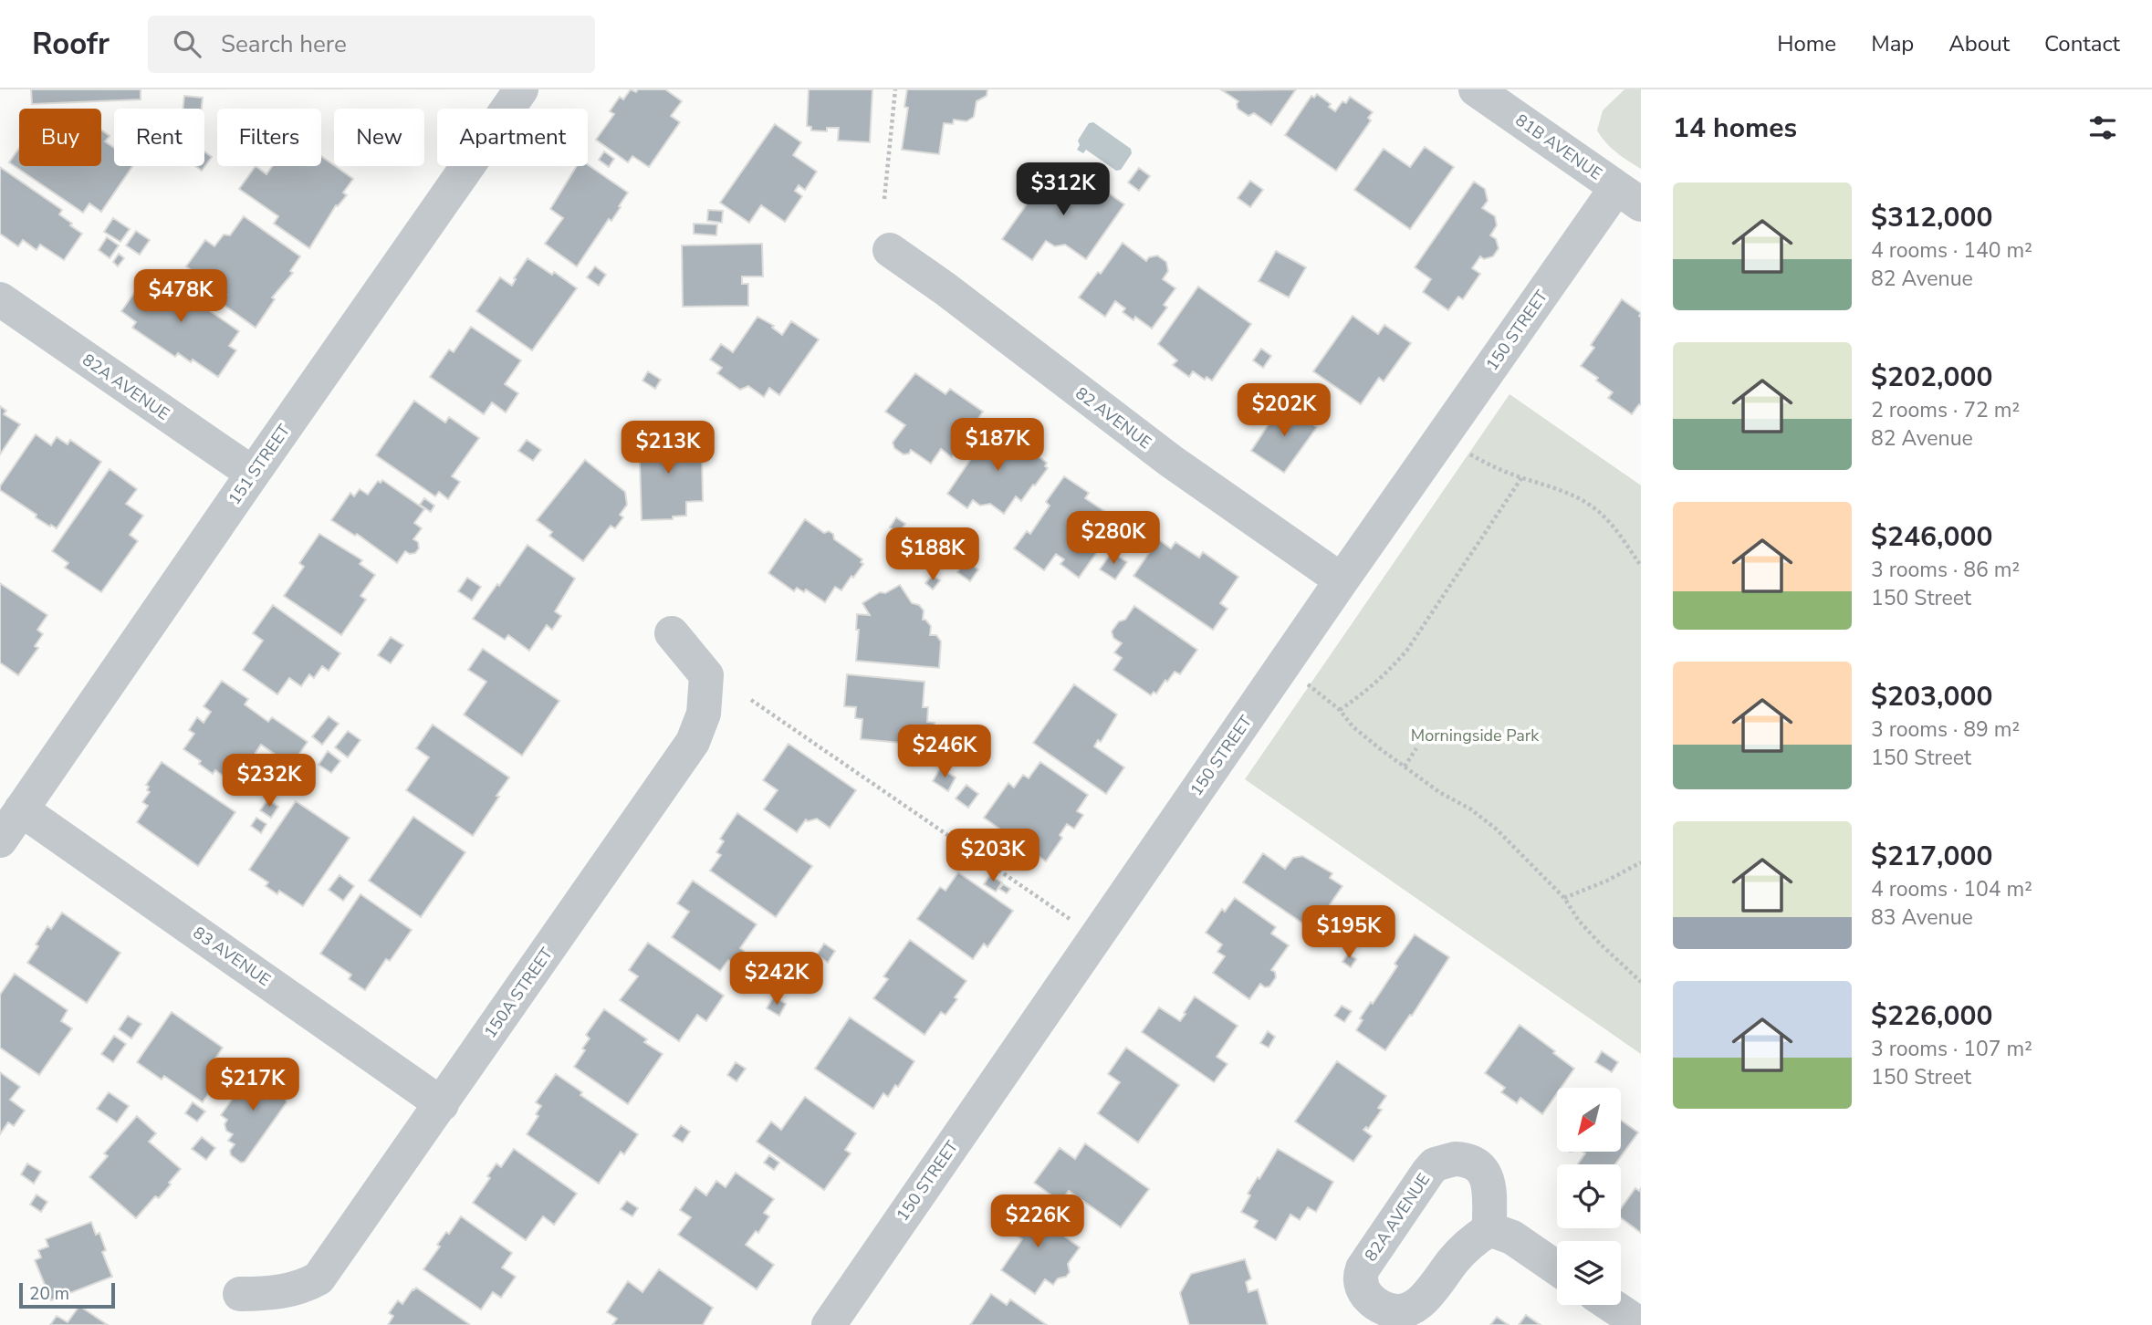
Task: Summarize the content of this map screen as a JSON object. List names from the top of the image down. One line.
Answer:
{"streets":{"street":["81B AVENUE","150 STREET","82A AVENUE","82 AVENUE","151 STREET","83 AVENUE","150A STREET"]},"crossings":[["81B AVENUE","150 STREET"],["150 STREET","82 AVENUE"],["82A AVENUE","151 STREET"],["151 STREET","83 AVENUE"],["83 AVENUE","150A STREET"]],"parks":["Morningside Park"],"scale_bar":"20 m","north":"bottom left","page":{"header":"Roofr","search":"Search here","nav":["Home","Map","About","Contact"],"heading":"14 homes","chip":["Buy","Rent","Filters","New","Apartment"],"price":["$312K","$478K","$202K","$187K","$213K","$280K","$188K","$246K","$232K","$203K","$195K","$242K","$217K","$226K"],"list":[{"name":"$312,000","note":"4 rooms · 140 m² · 82 Avenue"},{"name":"$202,000","note":"2 rooms · 72 m² · 82 Avenue"},{"name":"$246,000","note":"3 rooms · 86 m² · 150 Street"},{"name":"$203,000","note":"3 rooms · 89 m² · 150 Street"},{"name":"$217,000","note":"4 rooms · 104 m² · 83 Avenue"},{"name":"$226,000","note":"3 rooms · 107 m² · 150 Street"}],"scale":"20 m"}}
